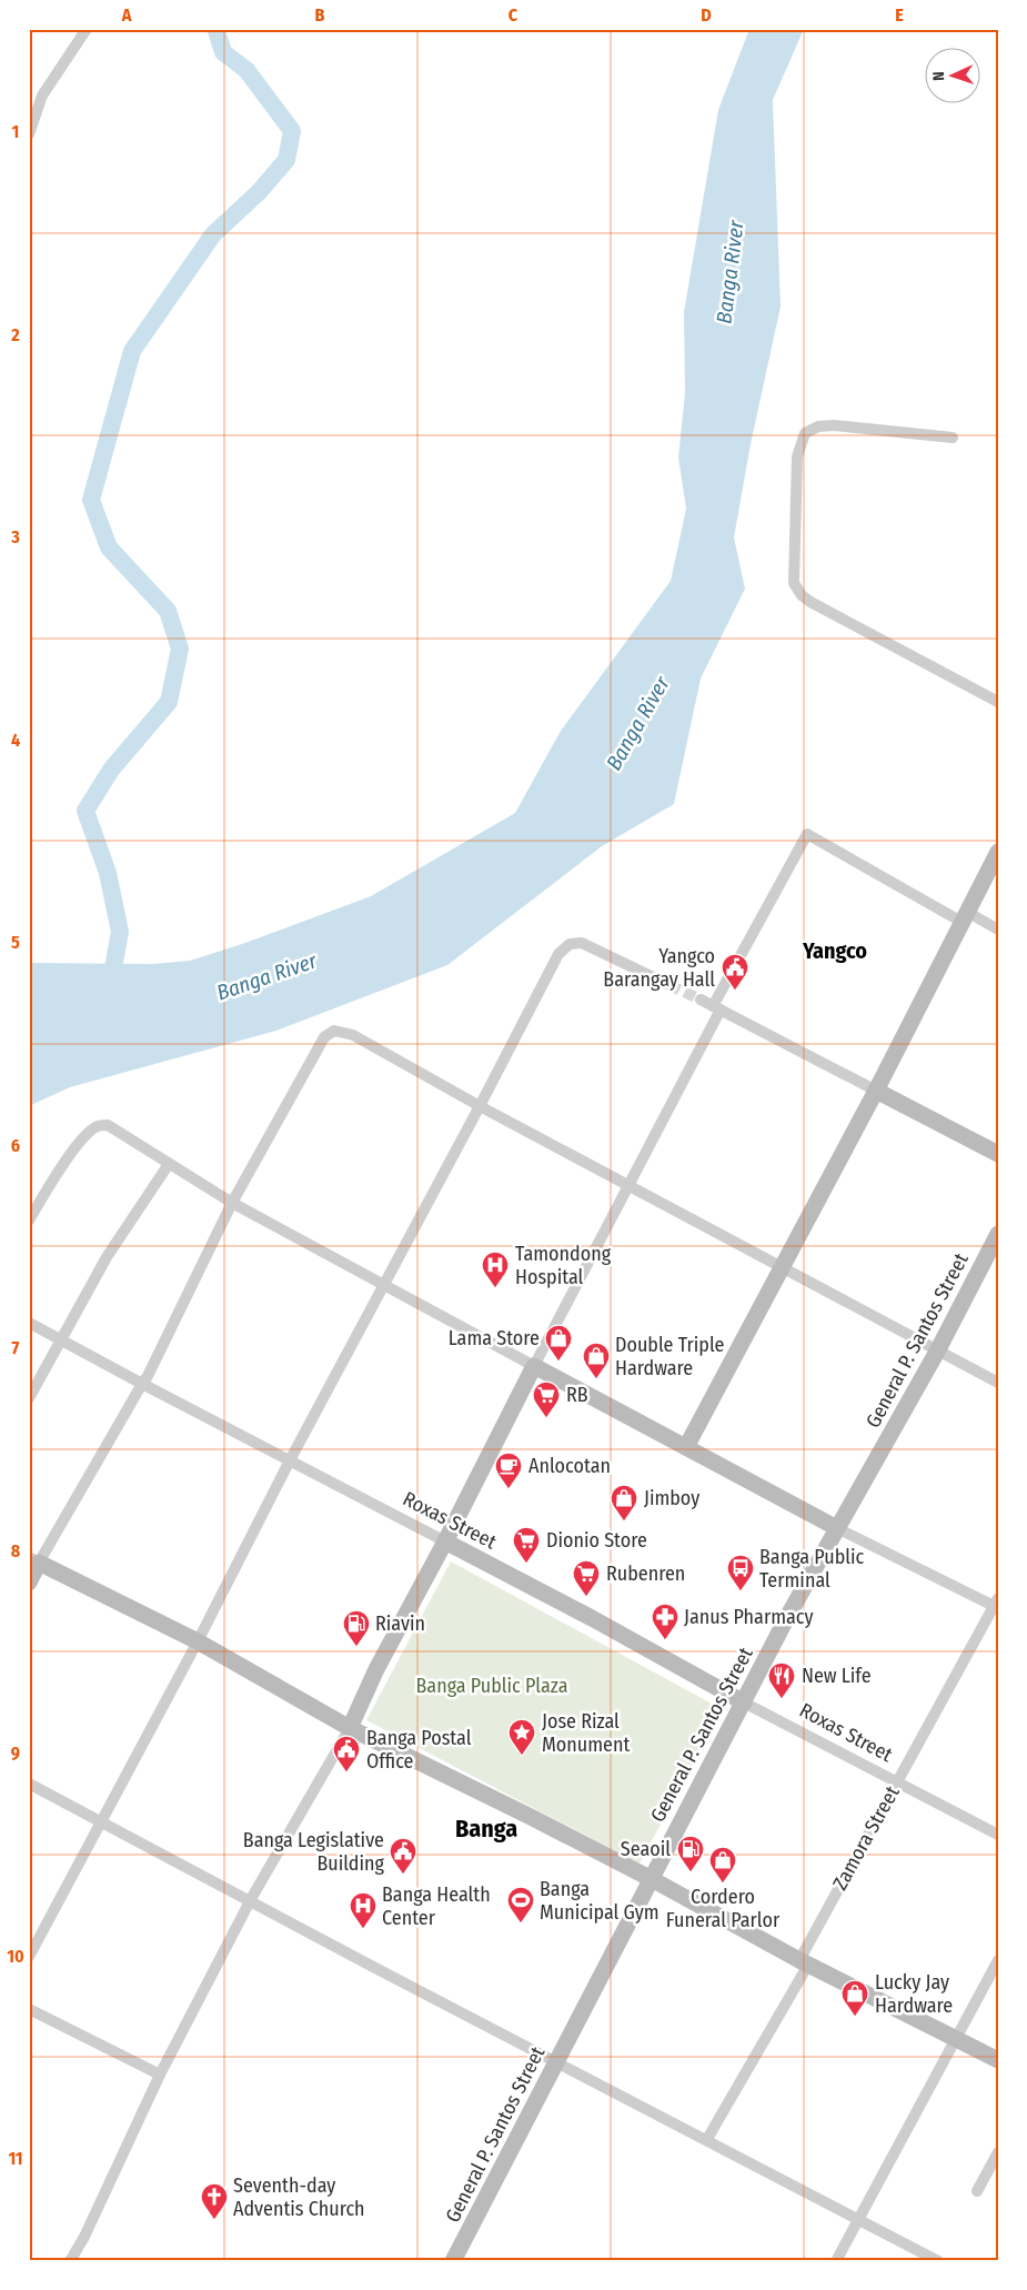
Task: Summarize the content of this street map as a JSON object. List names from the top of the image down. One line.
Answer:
{"streets":{"street":["General P. Santos Street","Roxas Street","Zamora Street"]},"crossings":[["General P. Santos Street","Roxas Street"],["Roxas Street","Zamora Street"]],"districts":["Yangco","Banga"],"water":["Banga River"],"parks":["Banga Public Plaza"],"places":{"public building":["Yangco Barangay Hall","Banga Postal Office","Banga Legislative Building"],"hospital":["Tamondong Hospital","Banga Health Center"],"shop":["Lama Store","Double Triple Hardware","Jimboy","Cordero Funeral Parlor","Lucky Jay Hardware"],"supermarket":["RB","Dionio Store","Rubenren"],"cafe":["Anlocotan"],"bus stop":["Banga Public Terminal"],"pharmacy":["Janus Pharmacy"],"fuel station":["Riavin","Seaoil"],"restaurant":["New Life"],"place":["Jose Rizal Monument"],"sports":["Banga Municipal Gym"],"church":["Seventh-day Adventis Church"]},"north":"left","grid":{"columns":["A","B","C","D","E"],"rows":["1","2","3","4","5","6","7","8","9","10","11"]}}
